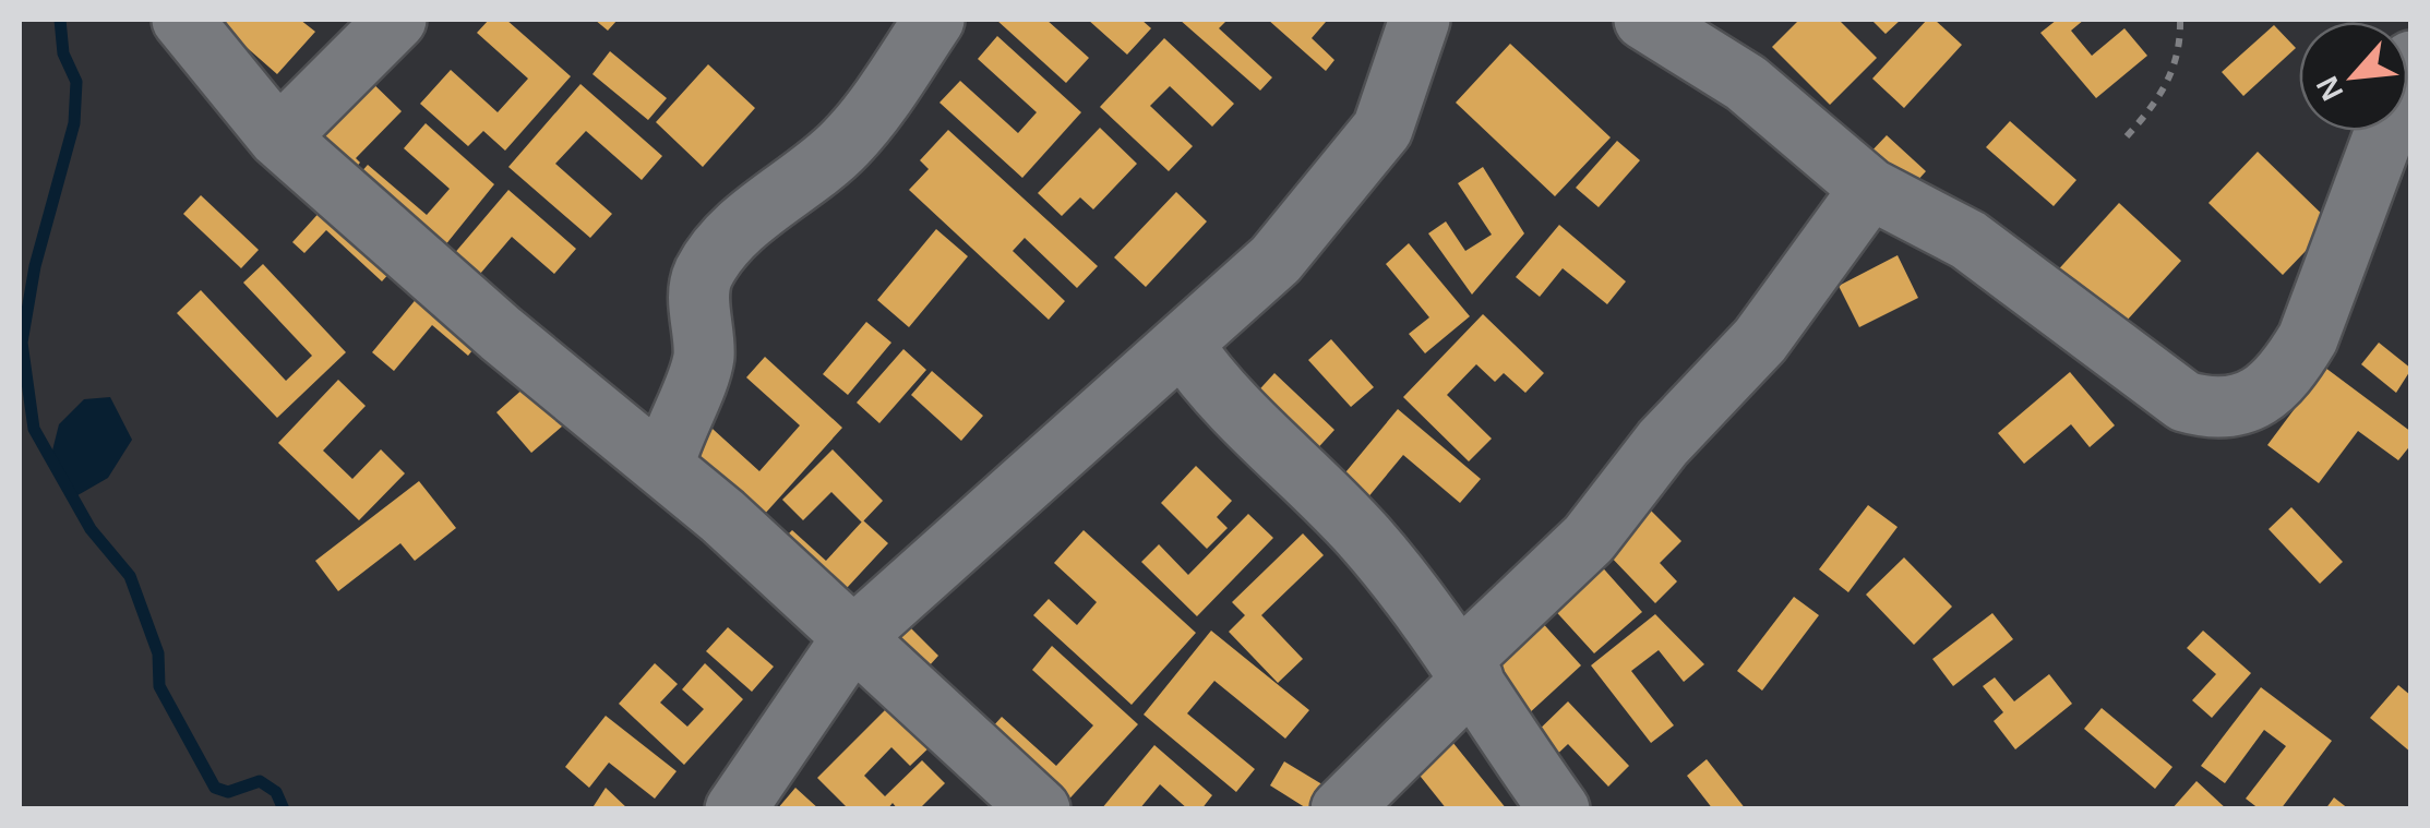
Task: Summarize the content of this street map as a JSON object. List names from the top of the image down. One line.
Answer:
{"north":"bottom left"}
